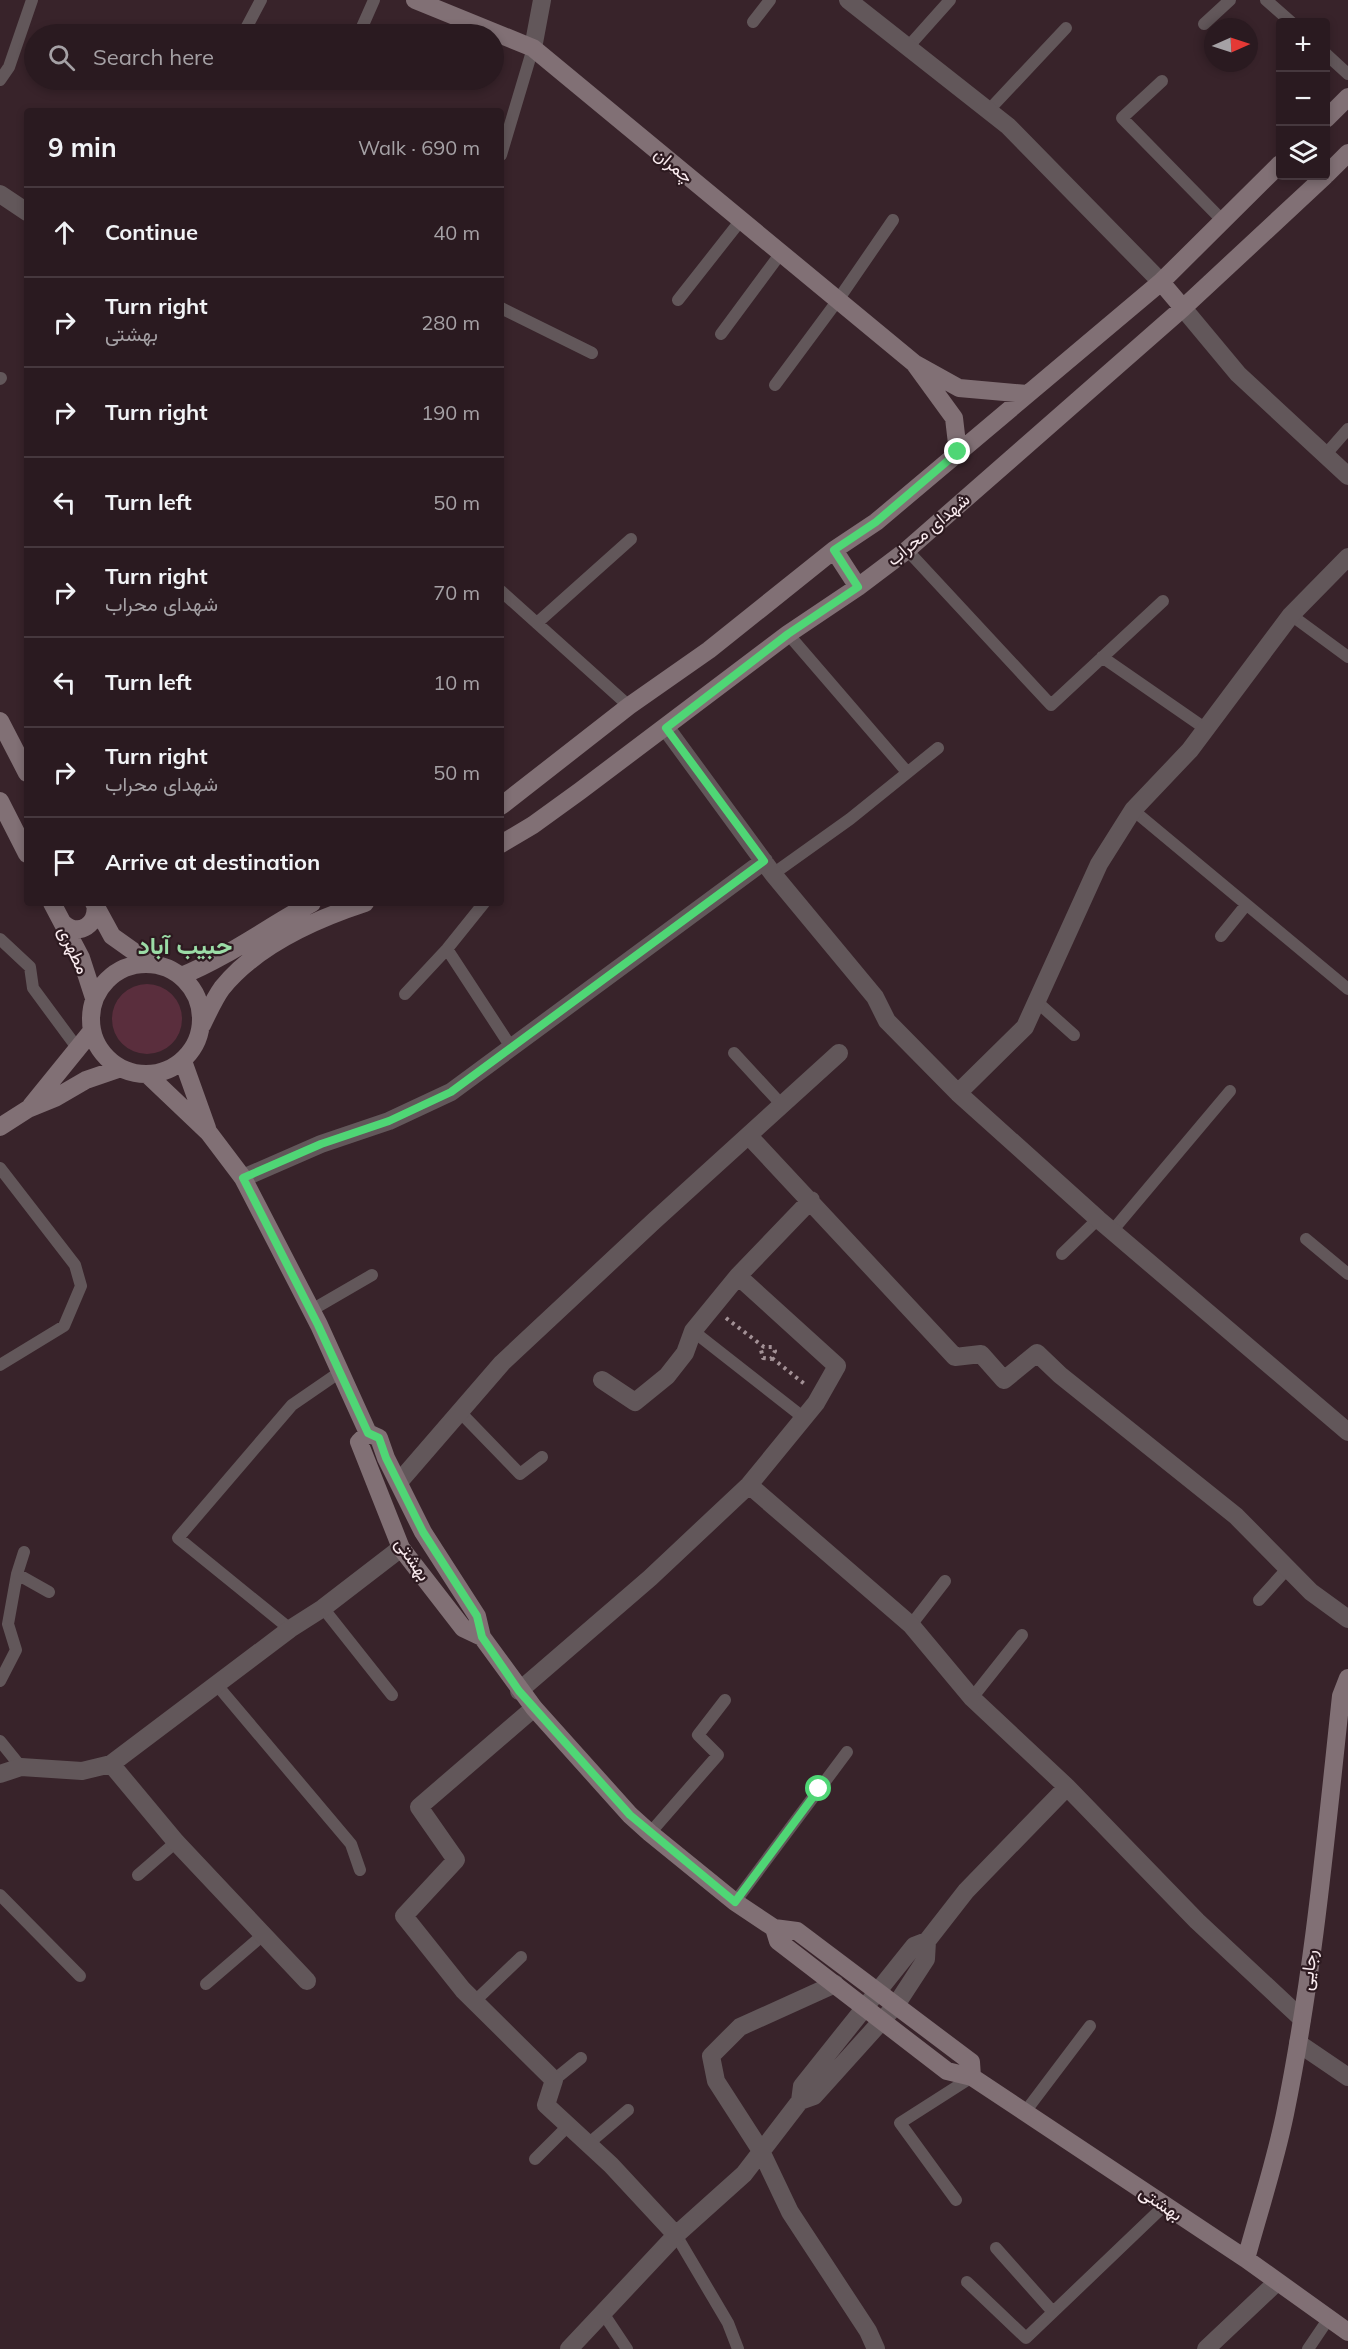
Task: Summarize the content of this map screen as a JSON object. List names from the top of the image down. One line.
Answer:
{"streets":{"street":["چمران","شهدای محراب","مطهری","بهشتی","رجایی"]},"crossings":[["بهشتی","رجایی"]],"districts":["حبیب آباد"],"north":"right","page":{"map_buttons":["+","−"],"search":"Search here","heading":["9 min","Walk · 690 m"],"list":[["Continue","40 m"],["Turn right","بهشتی","280 m"],["Turn right","190 m"],["Turn left","50 m"],["Turn right","شهدای محراب","70 m"],["Turn left","10 m"],["Turn right","شهدای محراب","50 m"],"Arrive at destination"]}}
